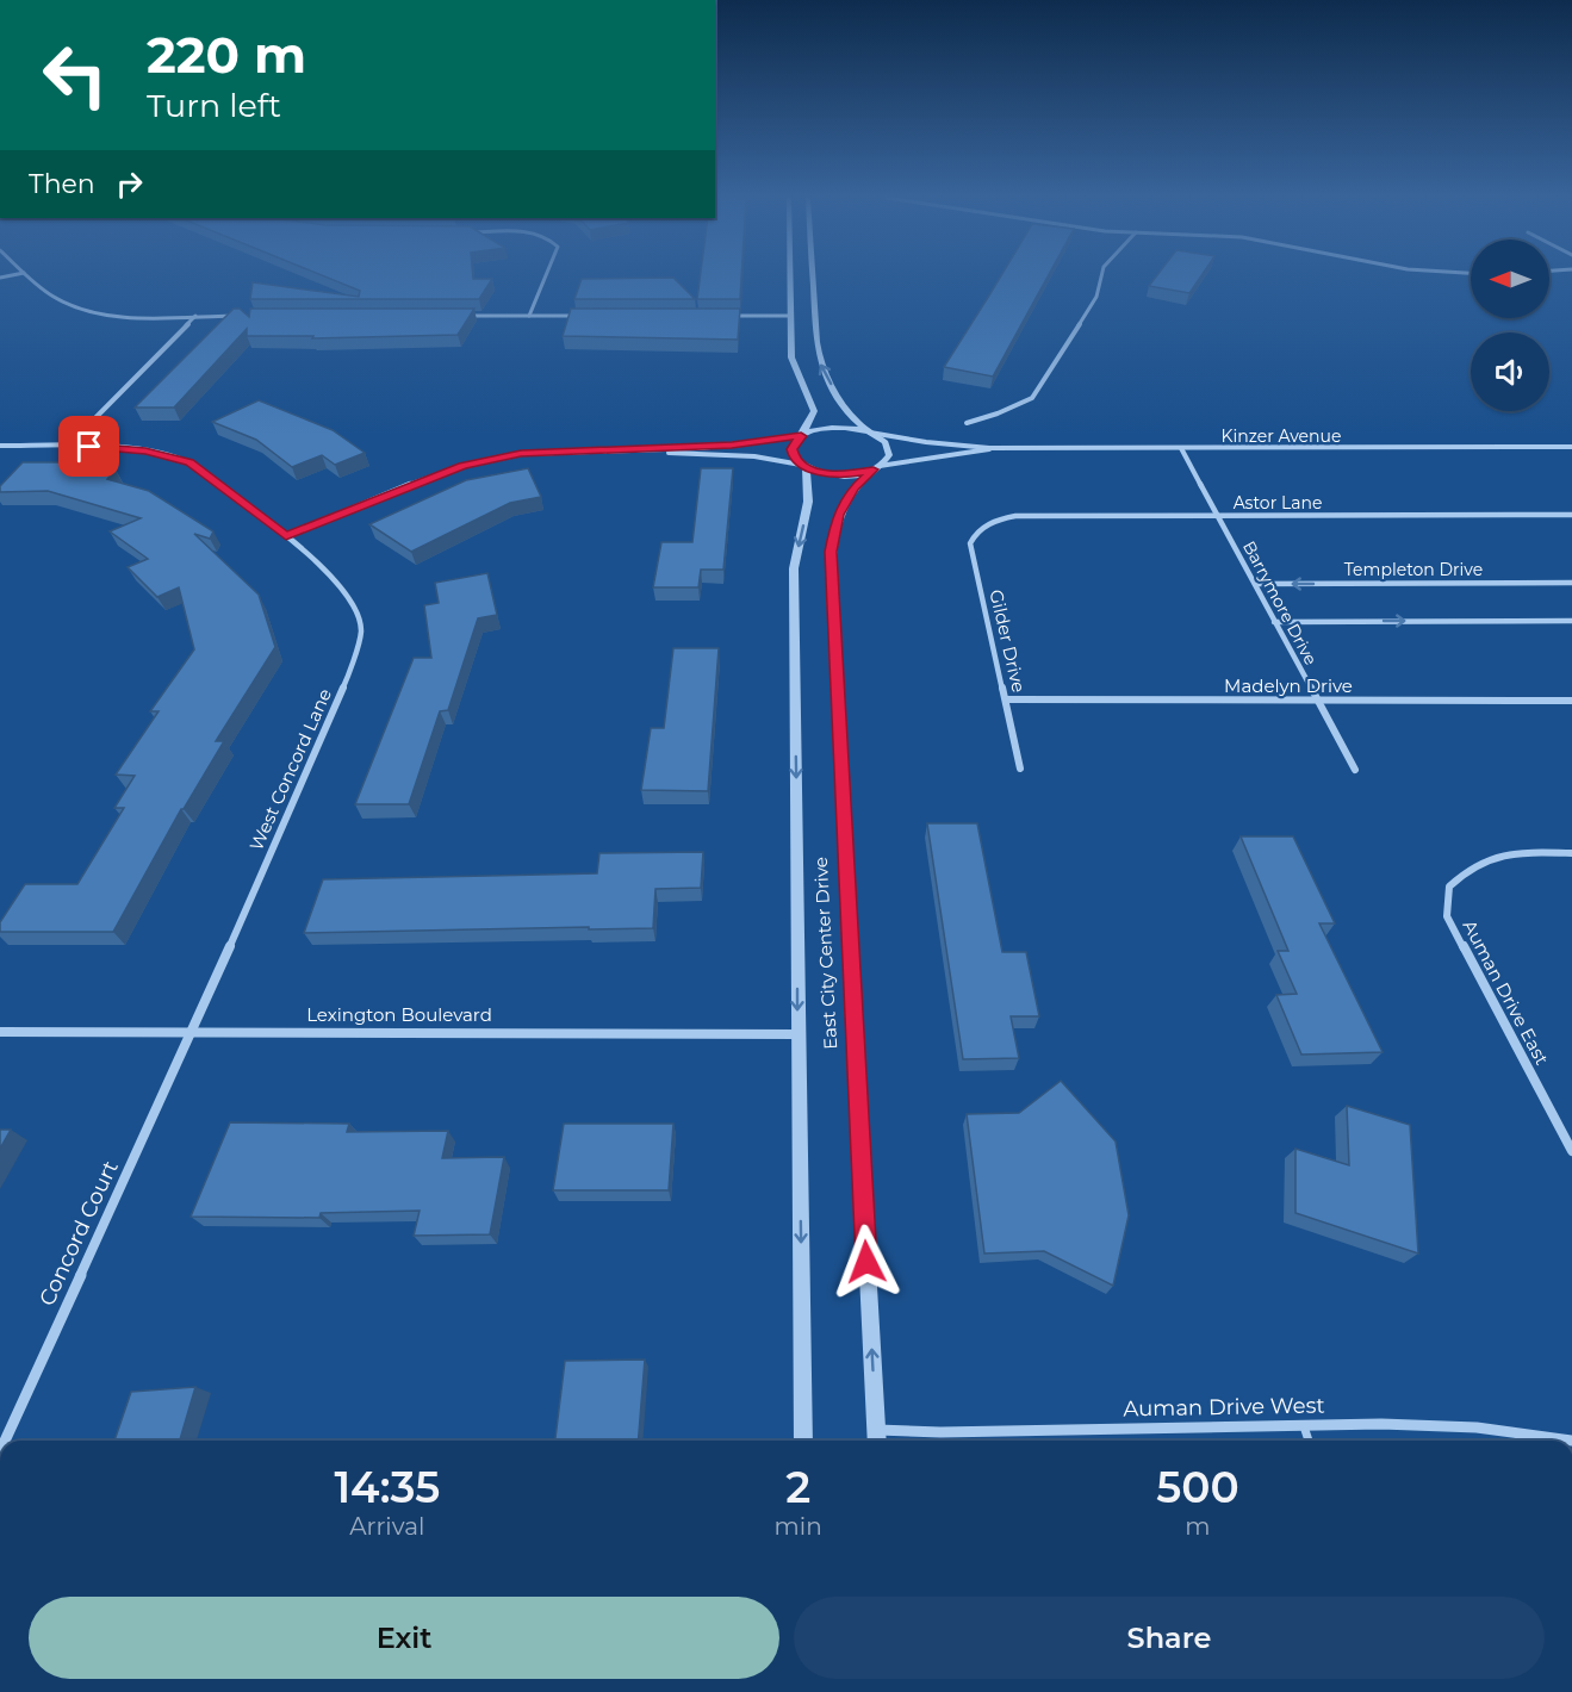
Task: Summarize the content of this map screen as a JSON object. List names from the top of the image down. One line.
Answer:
{"streets":{"street":["Kinzer Avenue","Astor Lane","Templeton Drive","Barrymore Drive","Gilder Drive","Madelyn Drive","West Concord Lane","East City Center Drive","Auman Drive East","Lexington Boulevard","Concord Court","Auman Drive West"]},"crossings":[["Kinzer Avenue","Barrymore Drive"],["Kinzer Avenue","East City Center Drive"],["Astor Lane","Barrymore Drive"],["Astor Lane","Gilder Drive"],["Templeton Drive","Barrymore Drive"],["Barrymore Drive","Madelyn Drive"],["Gilder Drive","Madelyn Drive"],["West Concord Lane","Lexington Boulevard"],["West Concord Lane","Concord Court"],["East City Center Drive","Lexington Boulevard"],["East City Center Drive","Auman Drive West"],["Lexington Boulevard","Concord Court"]],"north":"left","page":{"turn":["220 m","Turn left"],"then":"Then","eta":["14:35","Arrival","2","min","500","m"],"buttons":["Exit","Share"]}}
